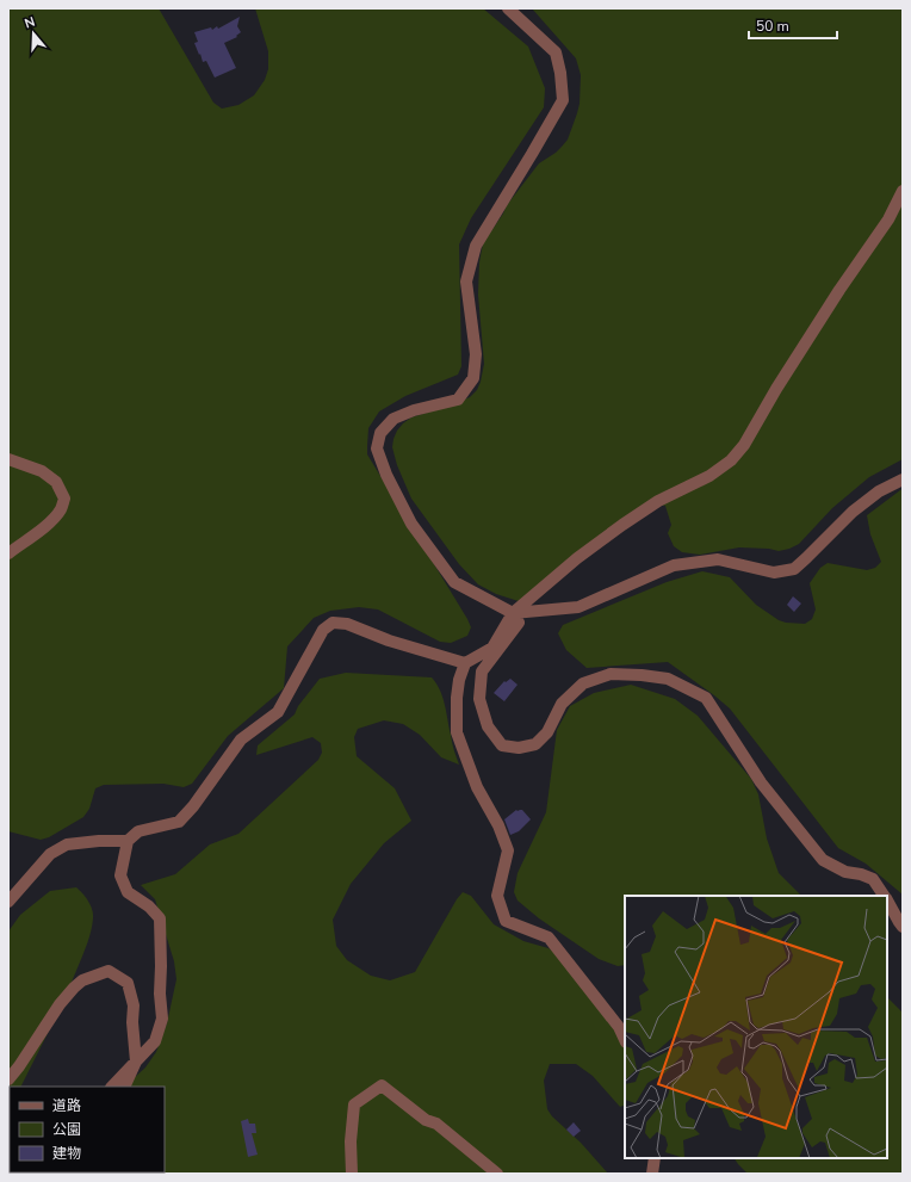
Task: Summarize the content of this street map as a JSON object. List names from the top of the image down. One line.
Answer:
{"legend":["道路","公園","建物"],"scale_bar":"50 m","north":"top"}
